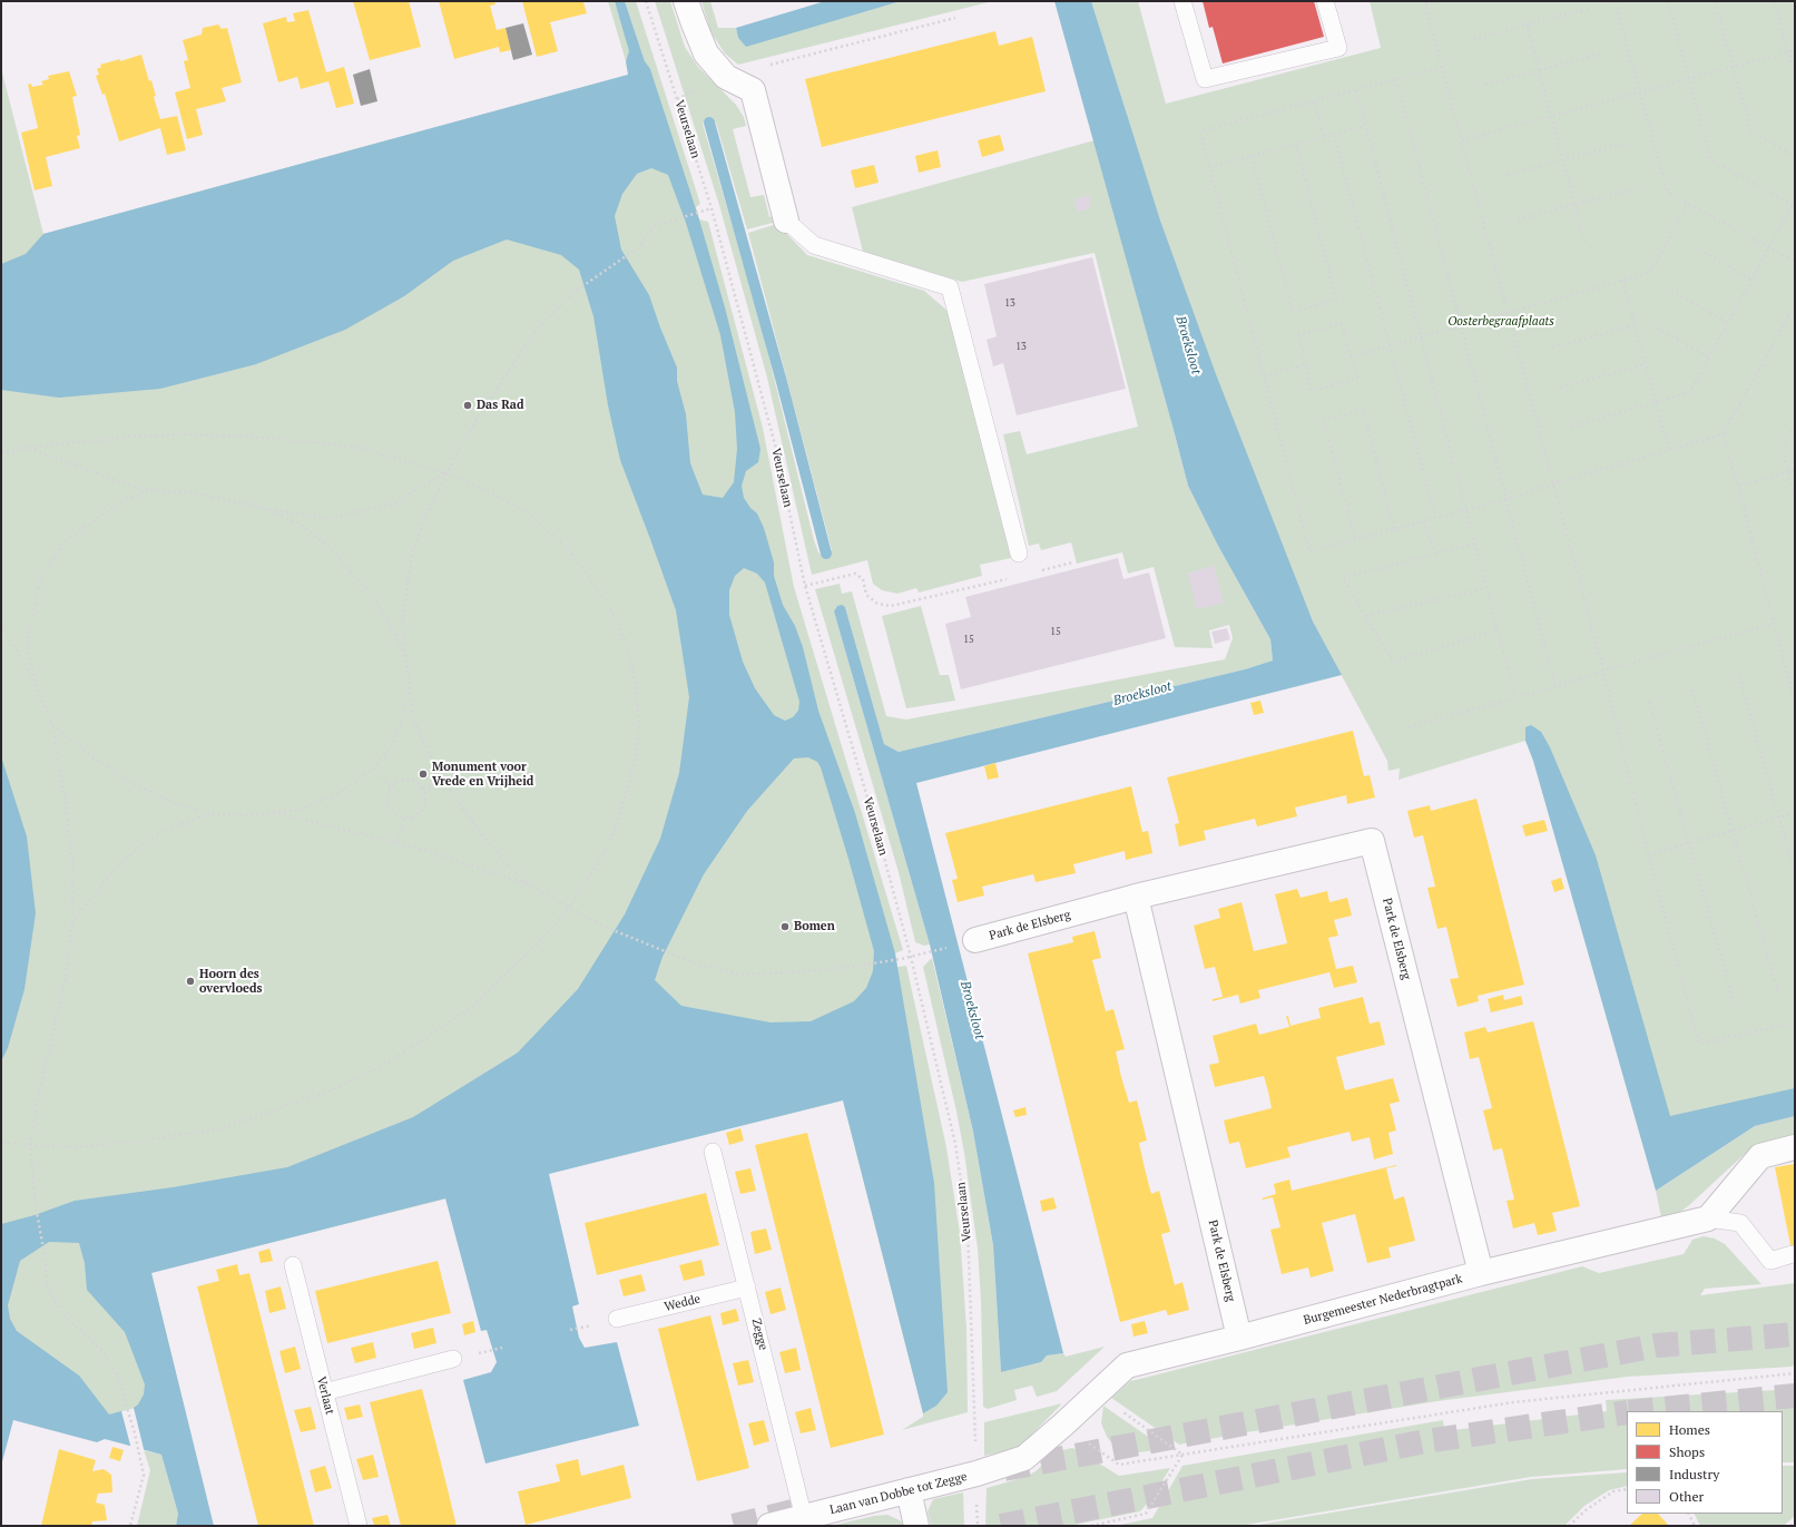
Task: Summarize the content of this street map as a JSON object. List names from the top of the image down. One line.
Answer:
{"streets":{"street":["Park de Elsberg","Burgemeester Nederbragtpark","Laan van Dobbe tot Zegge"],"lane":["Wedde","Zegge","Verlaat"],"path":["Veurselaan"]},"crossings":[["Veurselaan","Burgemeester Nederbragtpark"],["Veurselaan","Laan van Dobbe tot Zegge"],["Park de Elsberg","Burgemeester Nederbragtpark"],["Burgemeester Nederbragtpark","Laan van Dobbe tot Zegge"],["Wedde","Zegge"],["Zegge","Laan van Dobbe tot Zegge"]],"water":["Broeksloot"],"parks":["Oosterbegraafplaats"],"places":["Das Rad","Monument voor Vrede en Vrijheid","Bomen","Hoorn des overvloeds"],"house_numbers":["13","13","15","15"],"legend":["Homes","Shops","Industry","Other"]}
